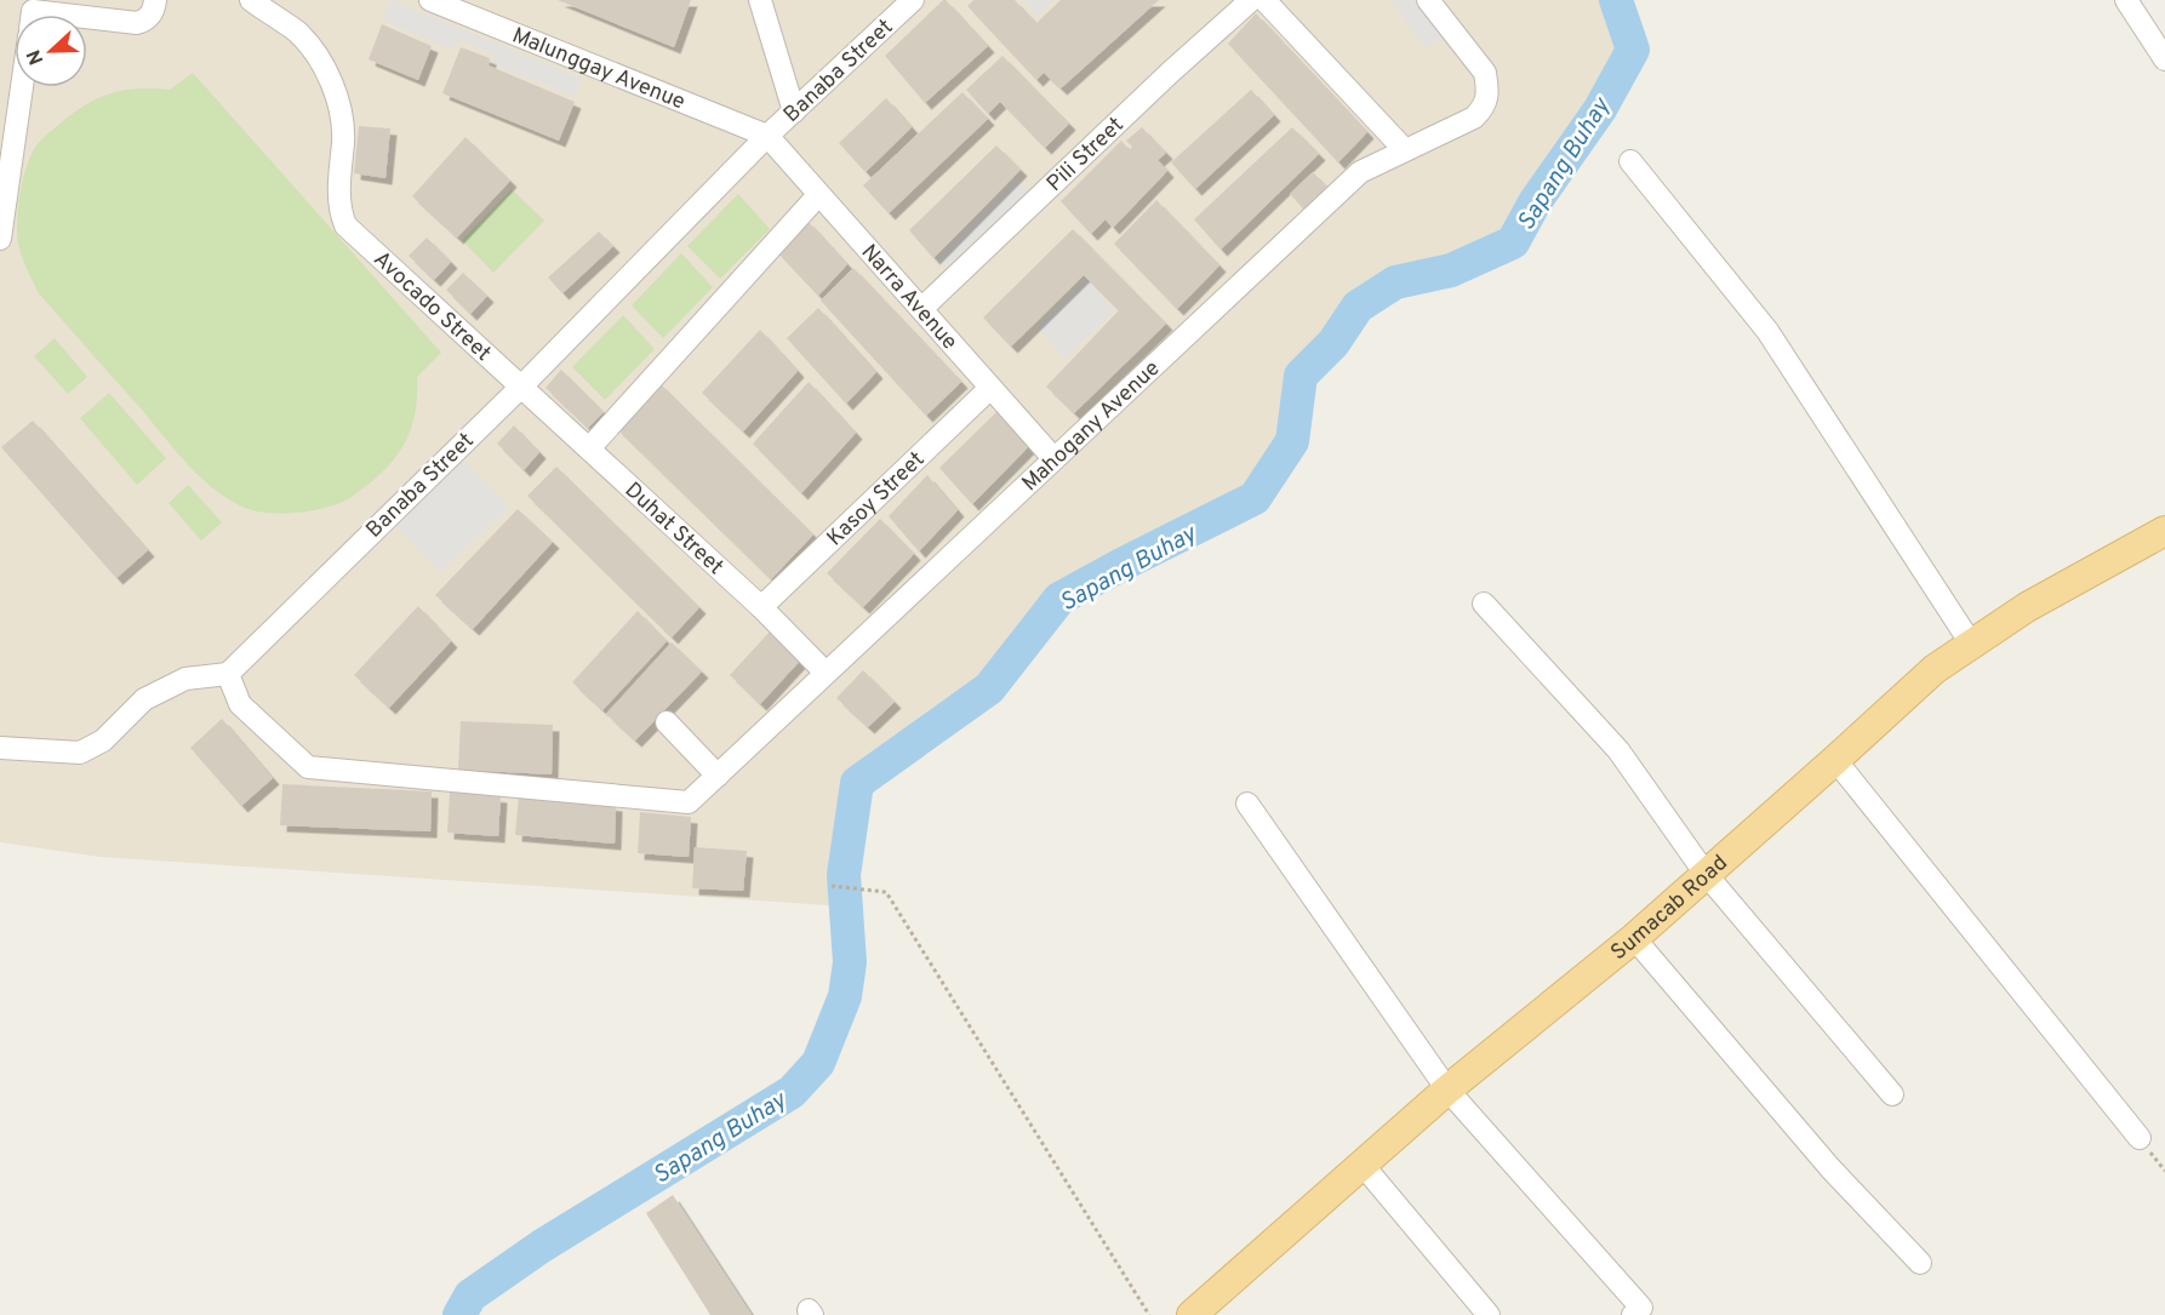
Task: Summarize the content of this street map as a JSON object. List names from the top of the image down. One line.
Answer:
{"streets":{"main road":["Sumacab Road"],"street":["Malunggay Avenue","Banaba Street","Pili Street","Narra Avenue","Avocado Street","Mahogany Avenue","Kasoy Street","Duhat Street"]},"crossings":[["Malunggay Avenue","Banaba Street"],["Malunggay Avenue","Narra Avenue"],["Banaba Street","Narra Avenue"],["Banaba Street","Avocado Street"],["Banaba Street","Mahogany Avenue"],["Banaba Street","Duhat Street"],["Pili Street","Narra Avenue"],["Narra Avenue","Mahogany Avenue"],["Narra Avenue","Kasoy Street"],["Avocado Street","Duhat Street"],["Mahogany Avenue","Duhat Street"],["Kasoy Street","Duhat Street"]],"water":["Sapang Buhay"],"north":"left"}
